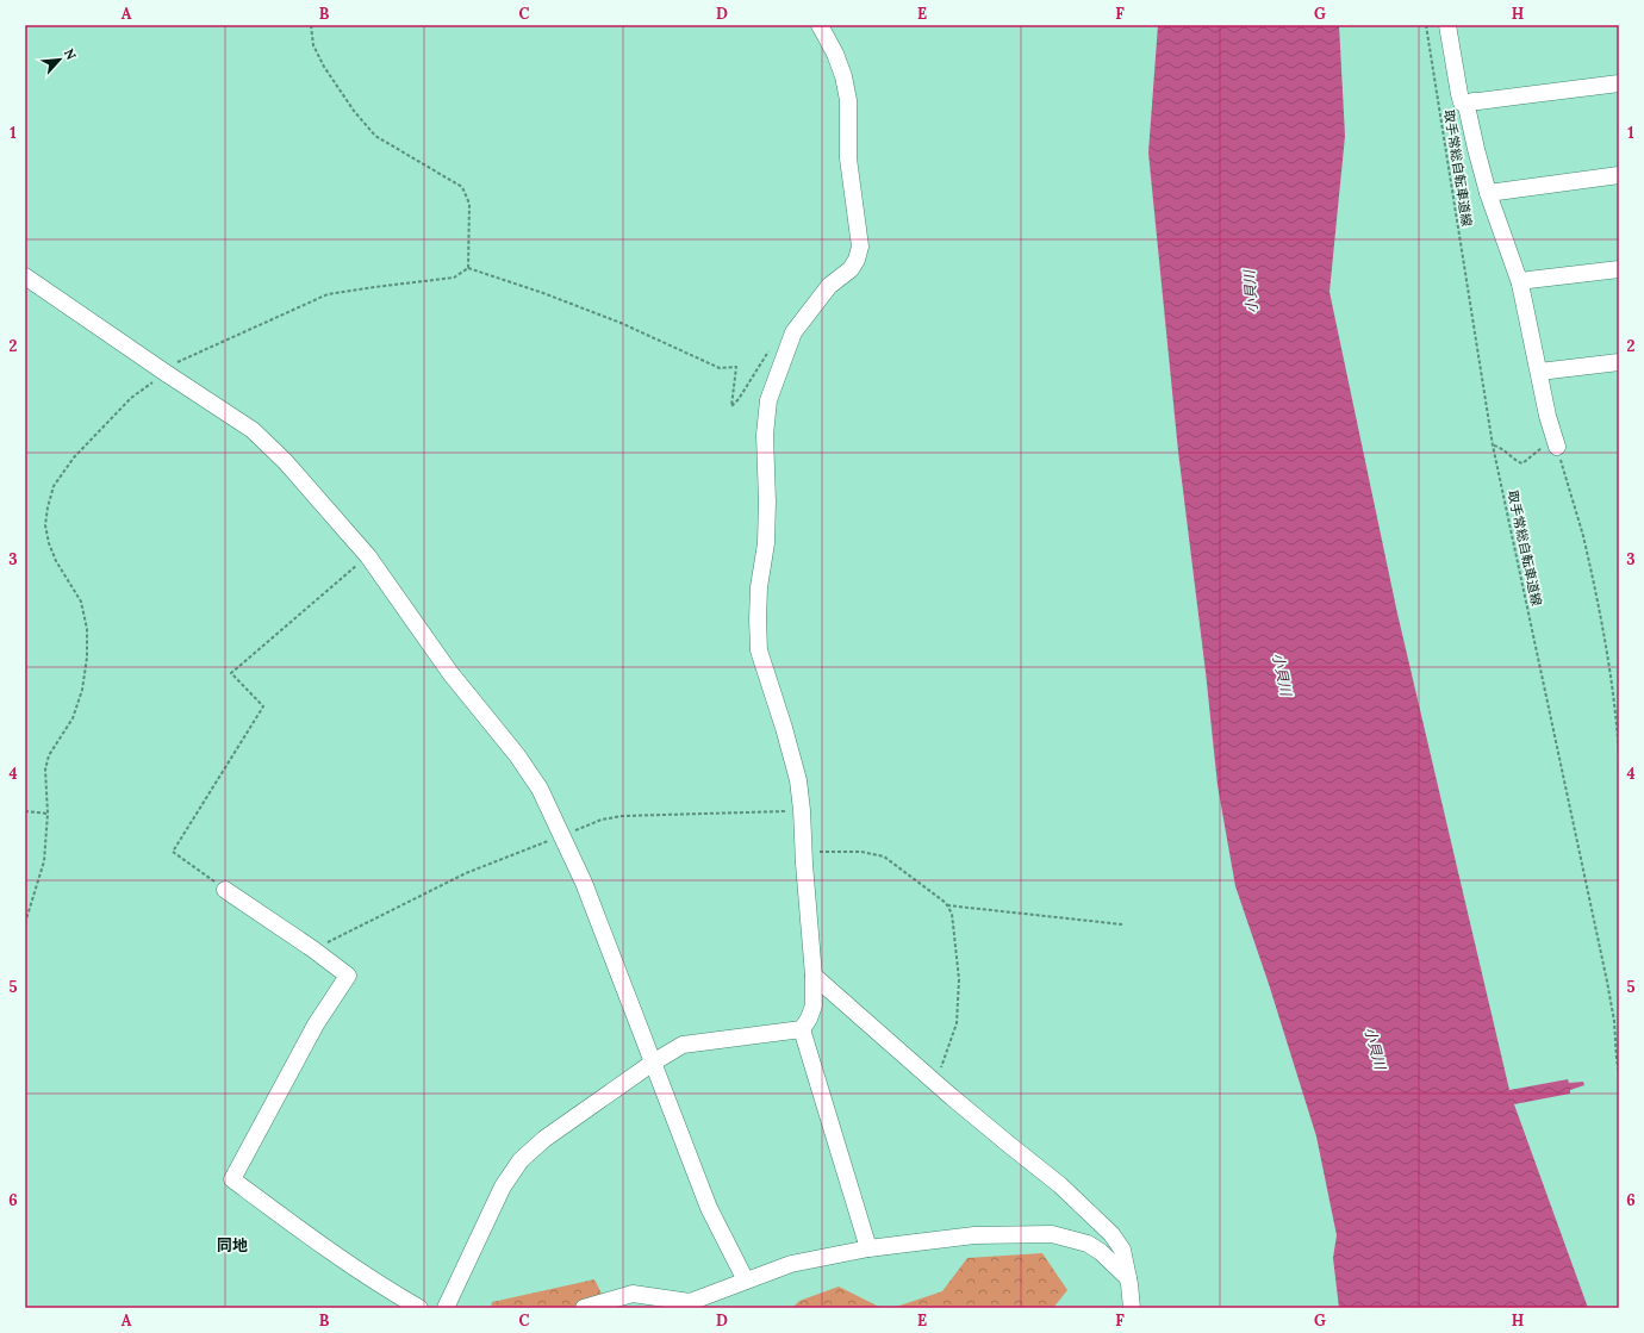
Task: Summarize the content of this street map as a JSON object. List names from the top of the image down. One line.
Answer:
{"streets":{"path":["取手常総自転車道線"]},"districts":["同地"],"water":["小貝川"],"north":"top right","grid":{"columns":["A","B","C","D","E","F","G","H"],"rows":["1","2","3","4","5","6"]}}
